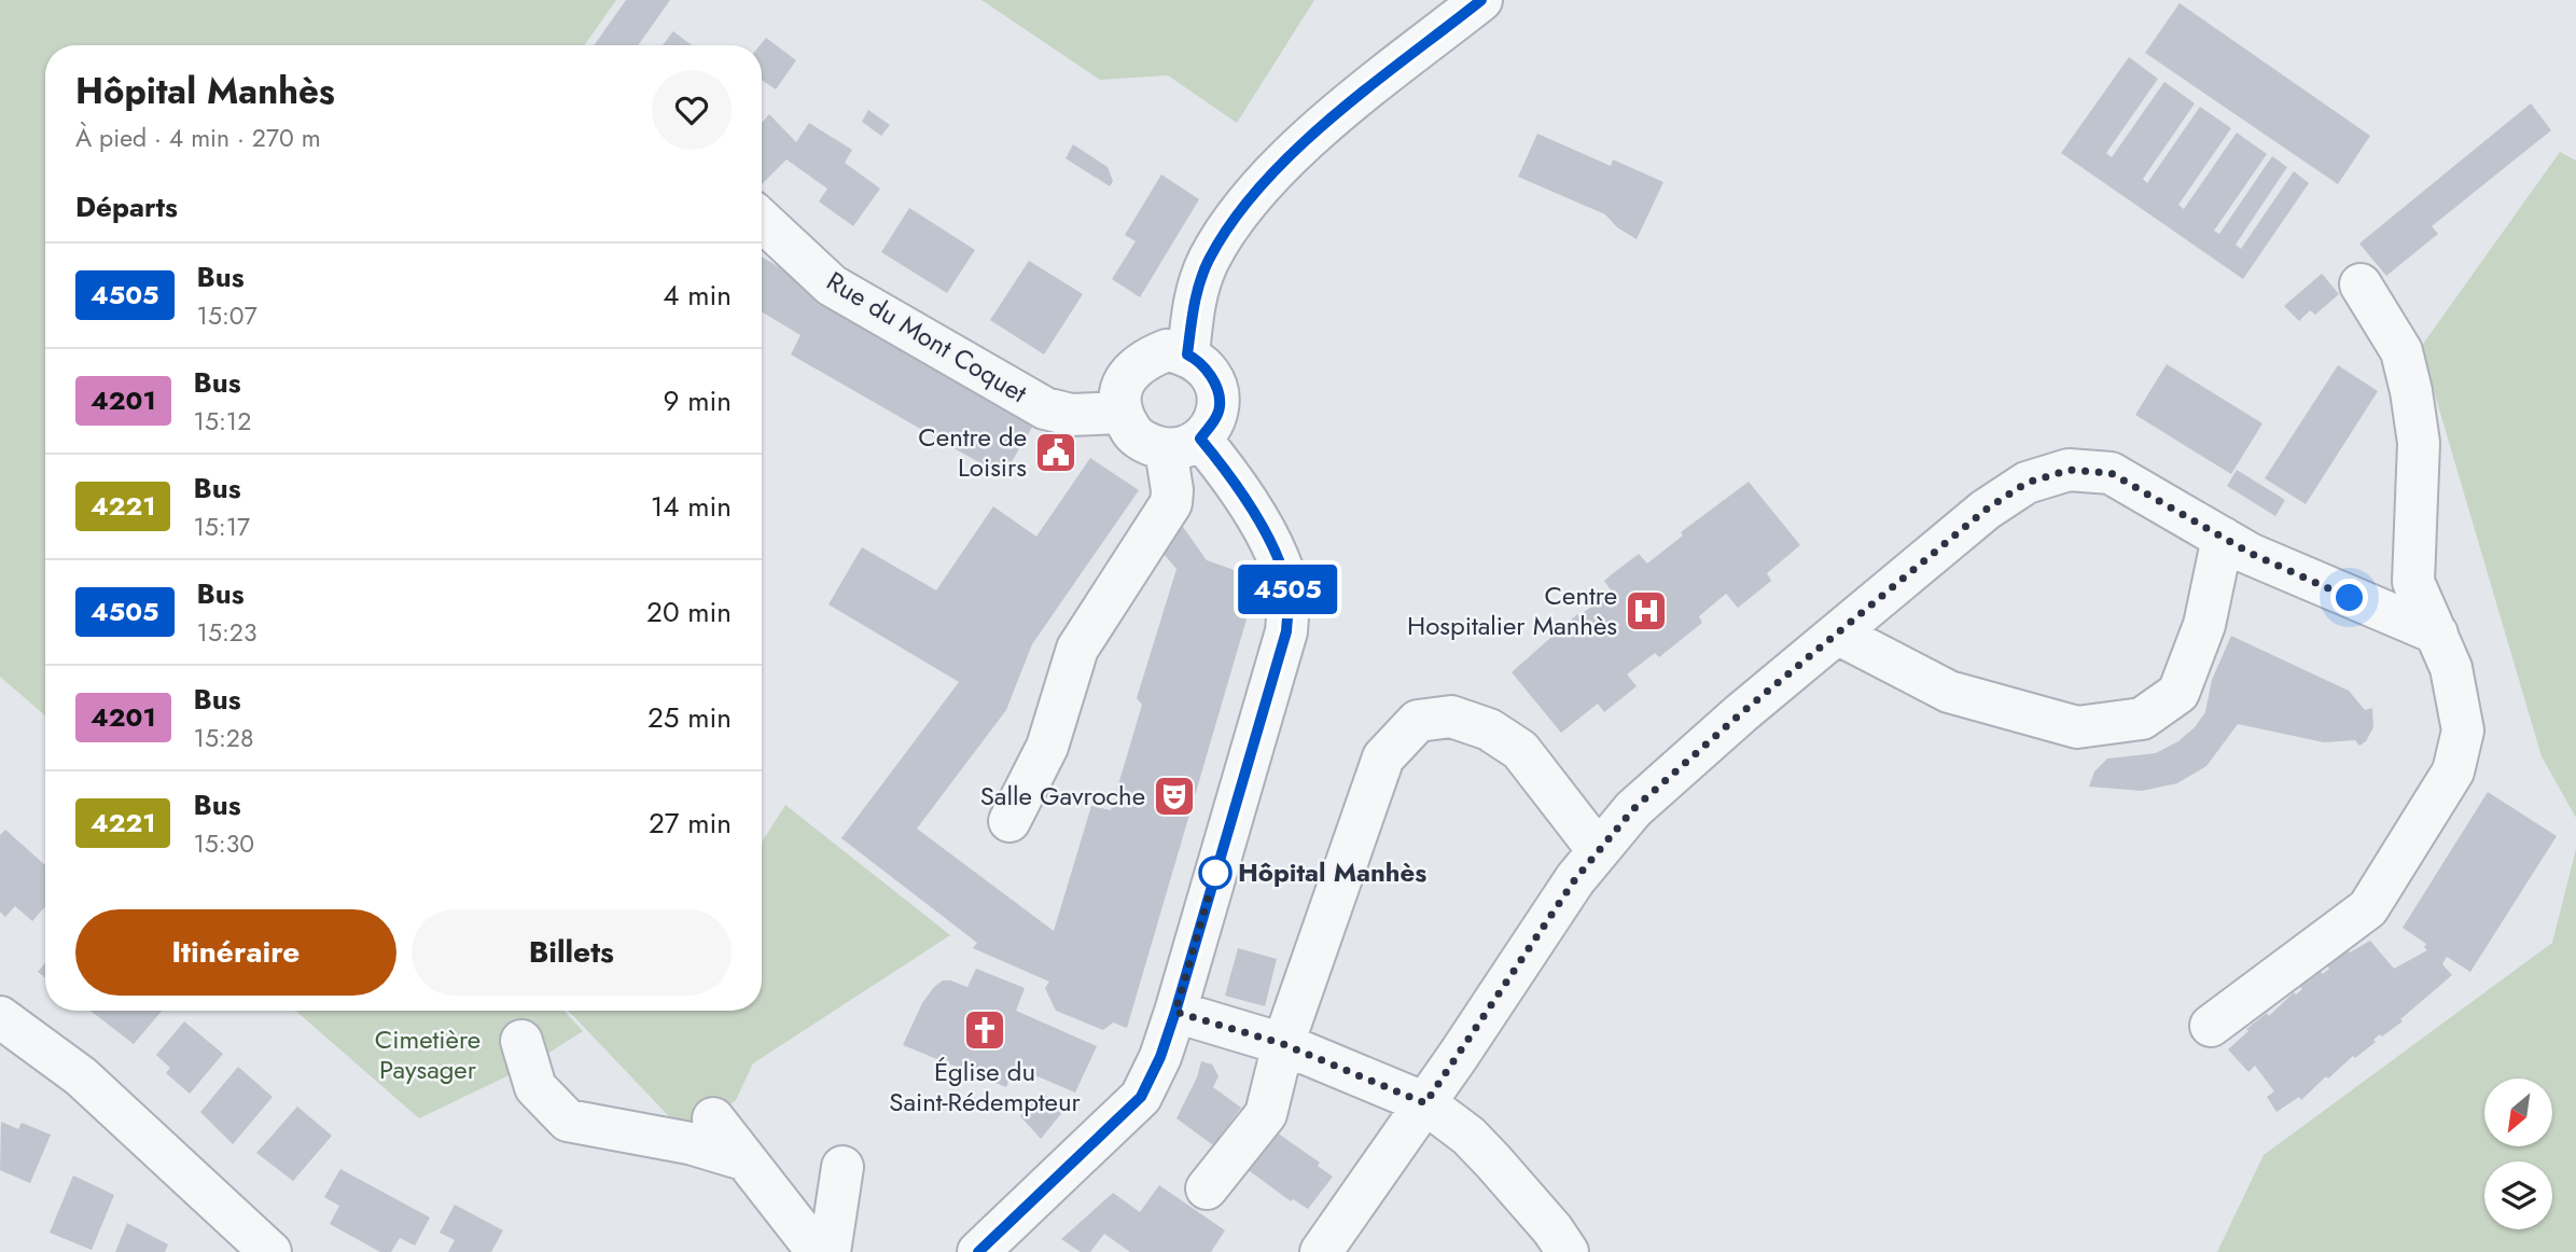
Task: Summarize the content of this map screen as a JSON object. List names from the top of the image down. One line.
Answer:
{"streets":{"street":["Rue du Mont Coquet"]},"parks":["Cimetière Paysager"],"places":{"public building":["Centre de Loisirs"],"hospital":["Centre Hospitalier Manhès"],"theatre":["Salle Gavroche"],"other":["Hôpital Manhès"],"church":["Église du Saint-Rédempteur"]},"lines":["bus line 4505"],"north":"bottom left","page":{"on_map":"4505","heading":[["Hôpital Manhès","À pied · 4 min · 270 m"],"Départs"],"list":[{"mark":"4505","name":"Bus","note":"15:07","value":"4 min"},{"mark":"4201","name":"Bus","note":"15:12","value":"9 min"},{"mark":"4221","name":"Bus","note":"15:17","value":"14 min"},{"mark":"4505","name":"Bus","note":"15:23","value":"20 min"},{"mark":"4201","name":"Bus","note":"15:28","value":"25 min"},{"mark":"4221","name":"Bus","note":"15:30","value":"27 min"}],"buttons":["Itinéraire","Billets"]}}
